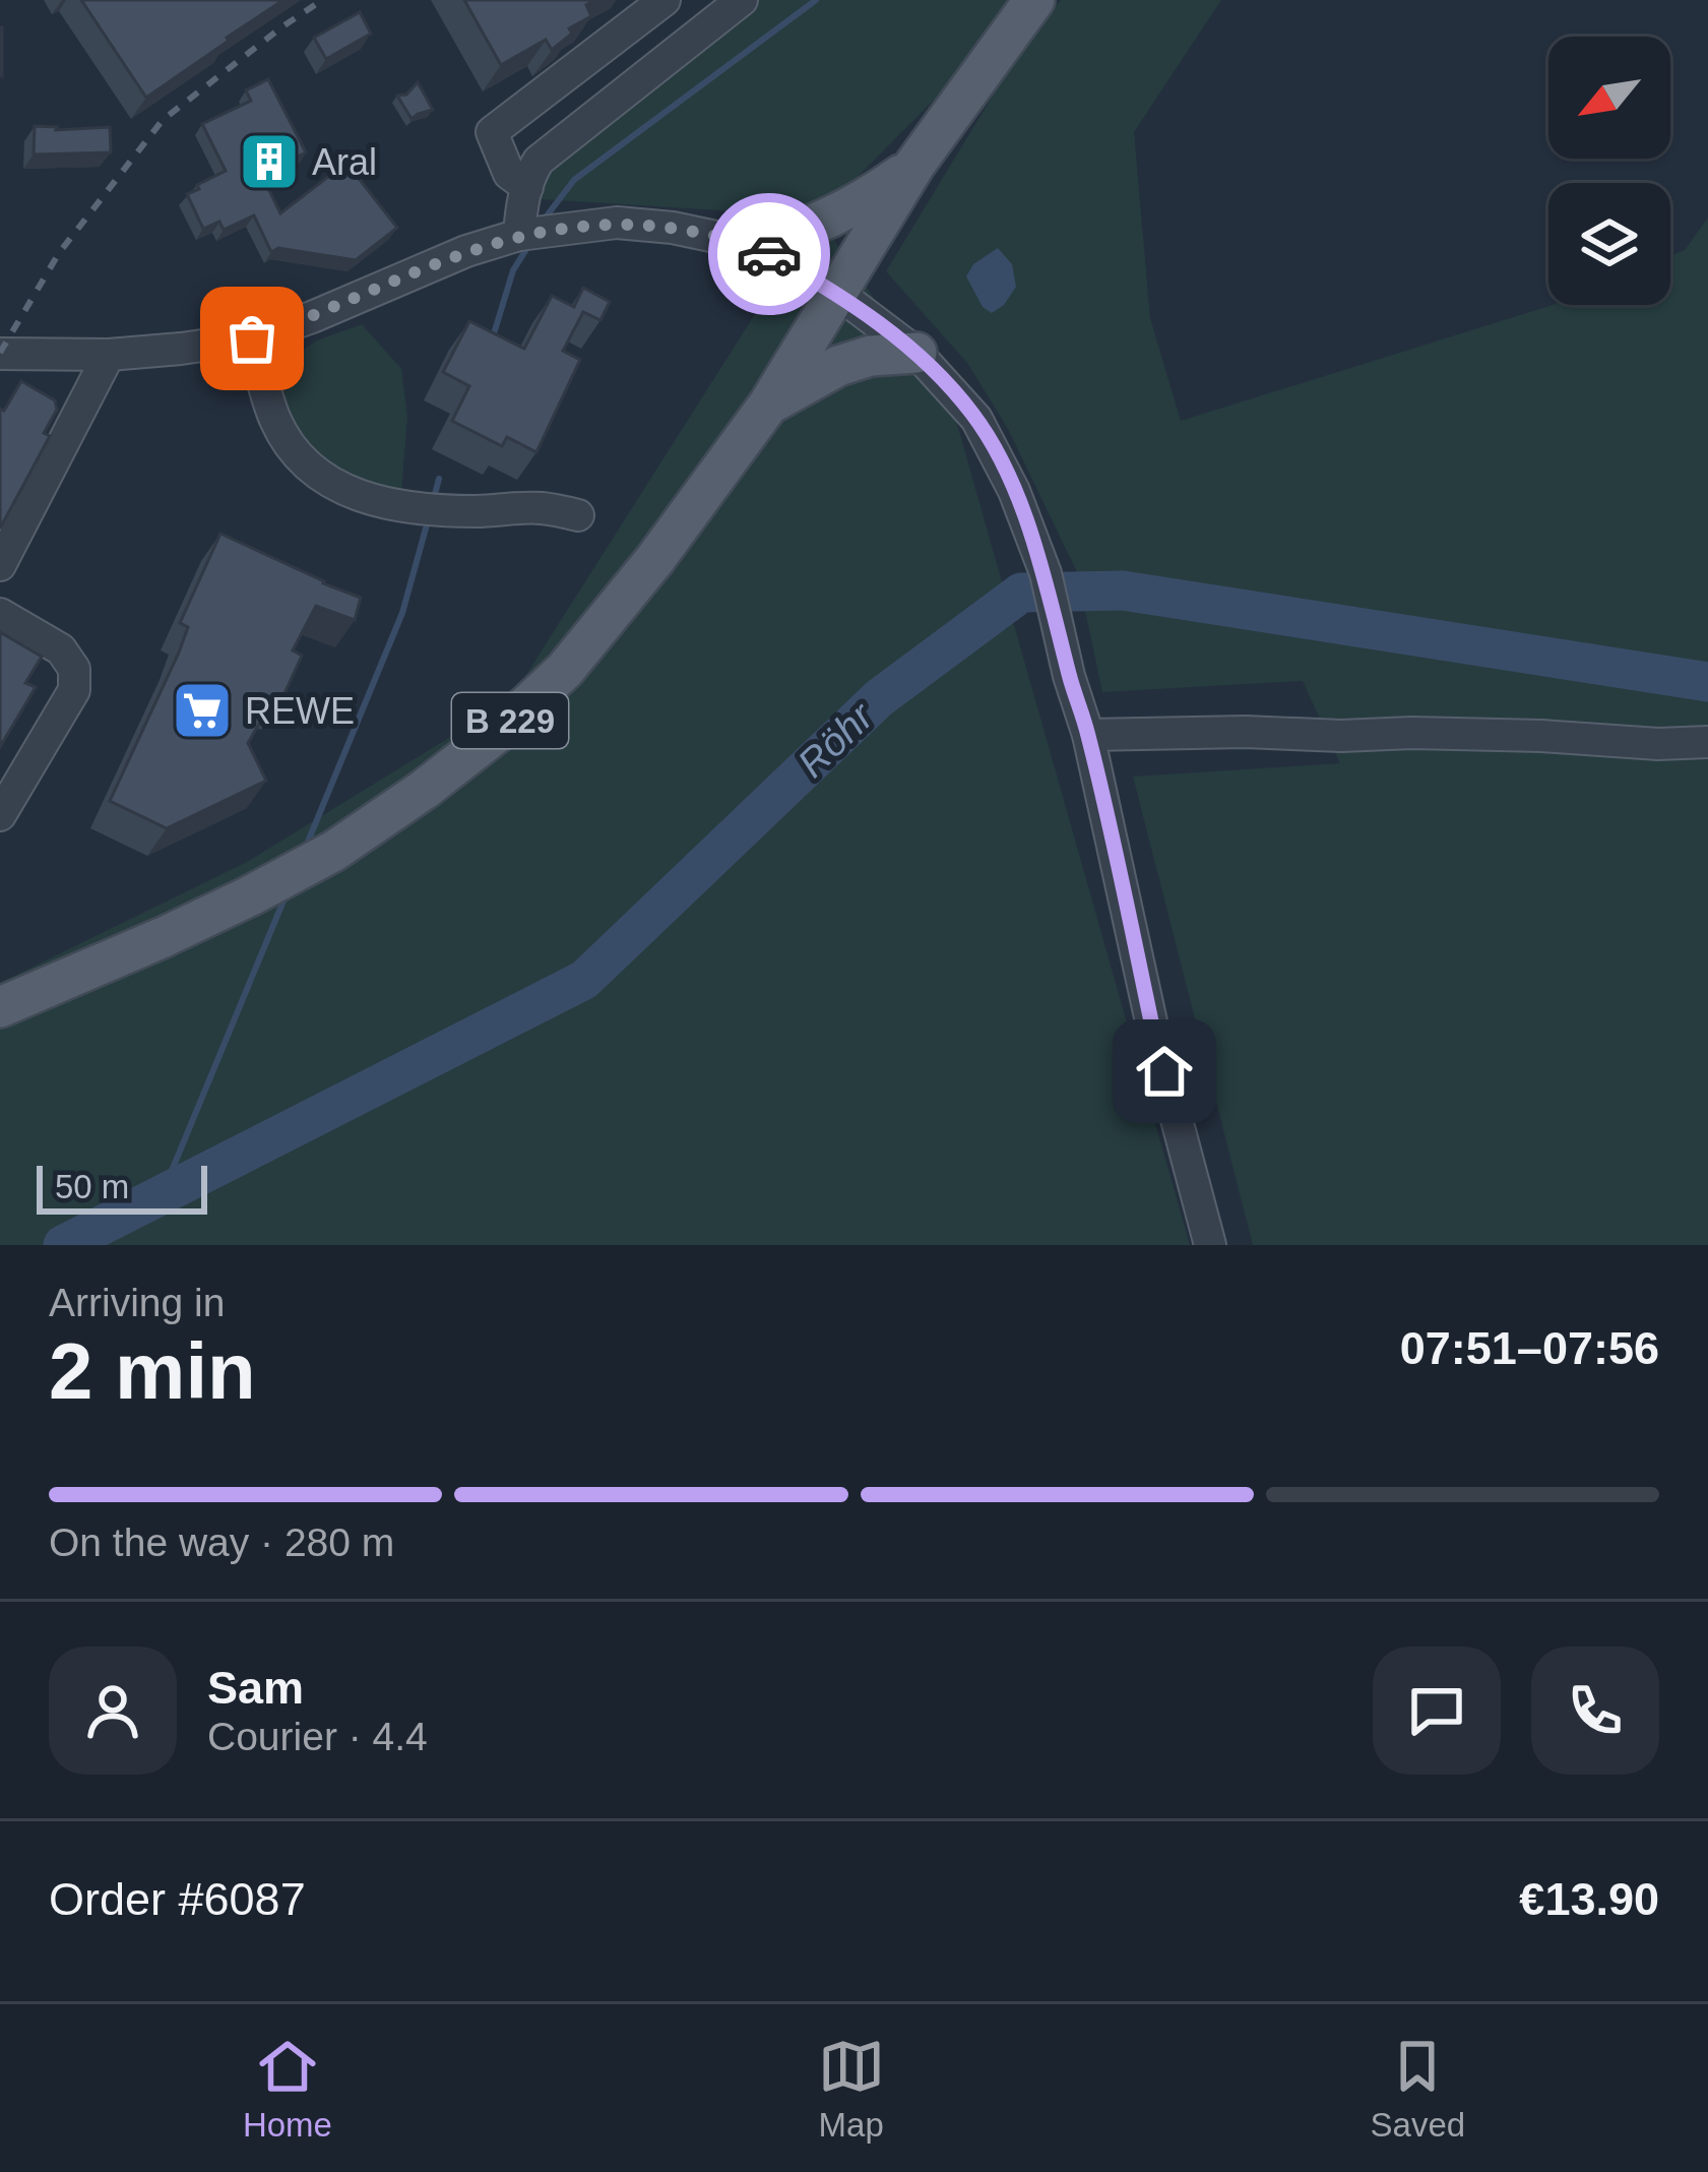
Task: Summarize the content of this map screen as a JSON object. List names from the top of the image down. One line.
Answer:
{"streets":{"main road":["B 229"]},"water":["Röhr"],"places":{"building":["Aral"],"supermarket":["REWE"]},"scale_bar":"50 m","north":"bottom left","page":{"scale":"50 m","heading":["2 min","Arriving in","07:51–07:56"],"panel":["Sam","Courier · 4.4","Order #6087","€13.90"],"bar":"On the way · 280 m","tabs":["Home","Map","Saved"]}}
